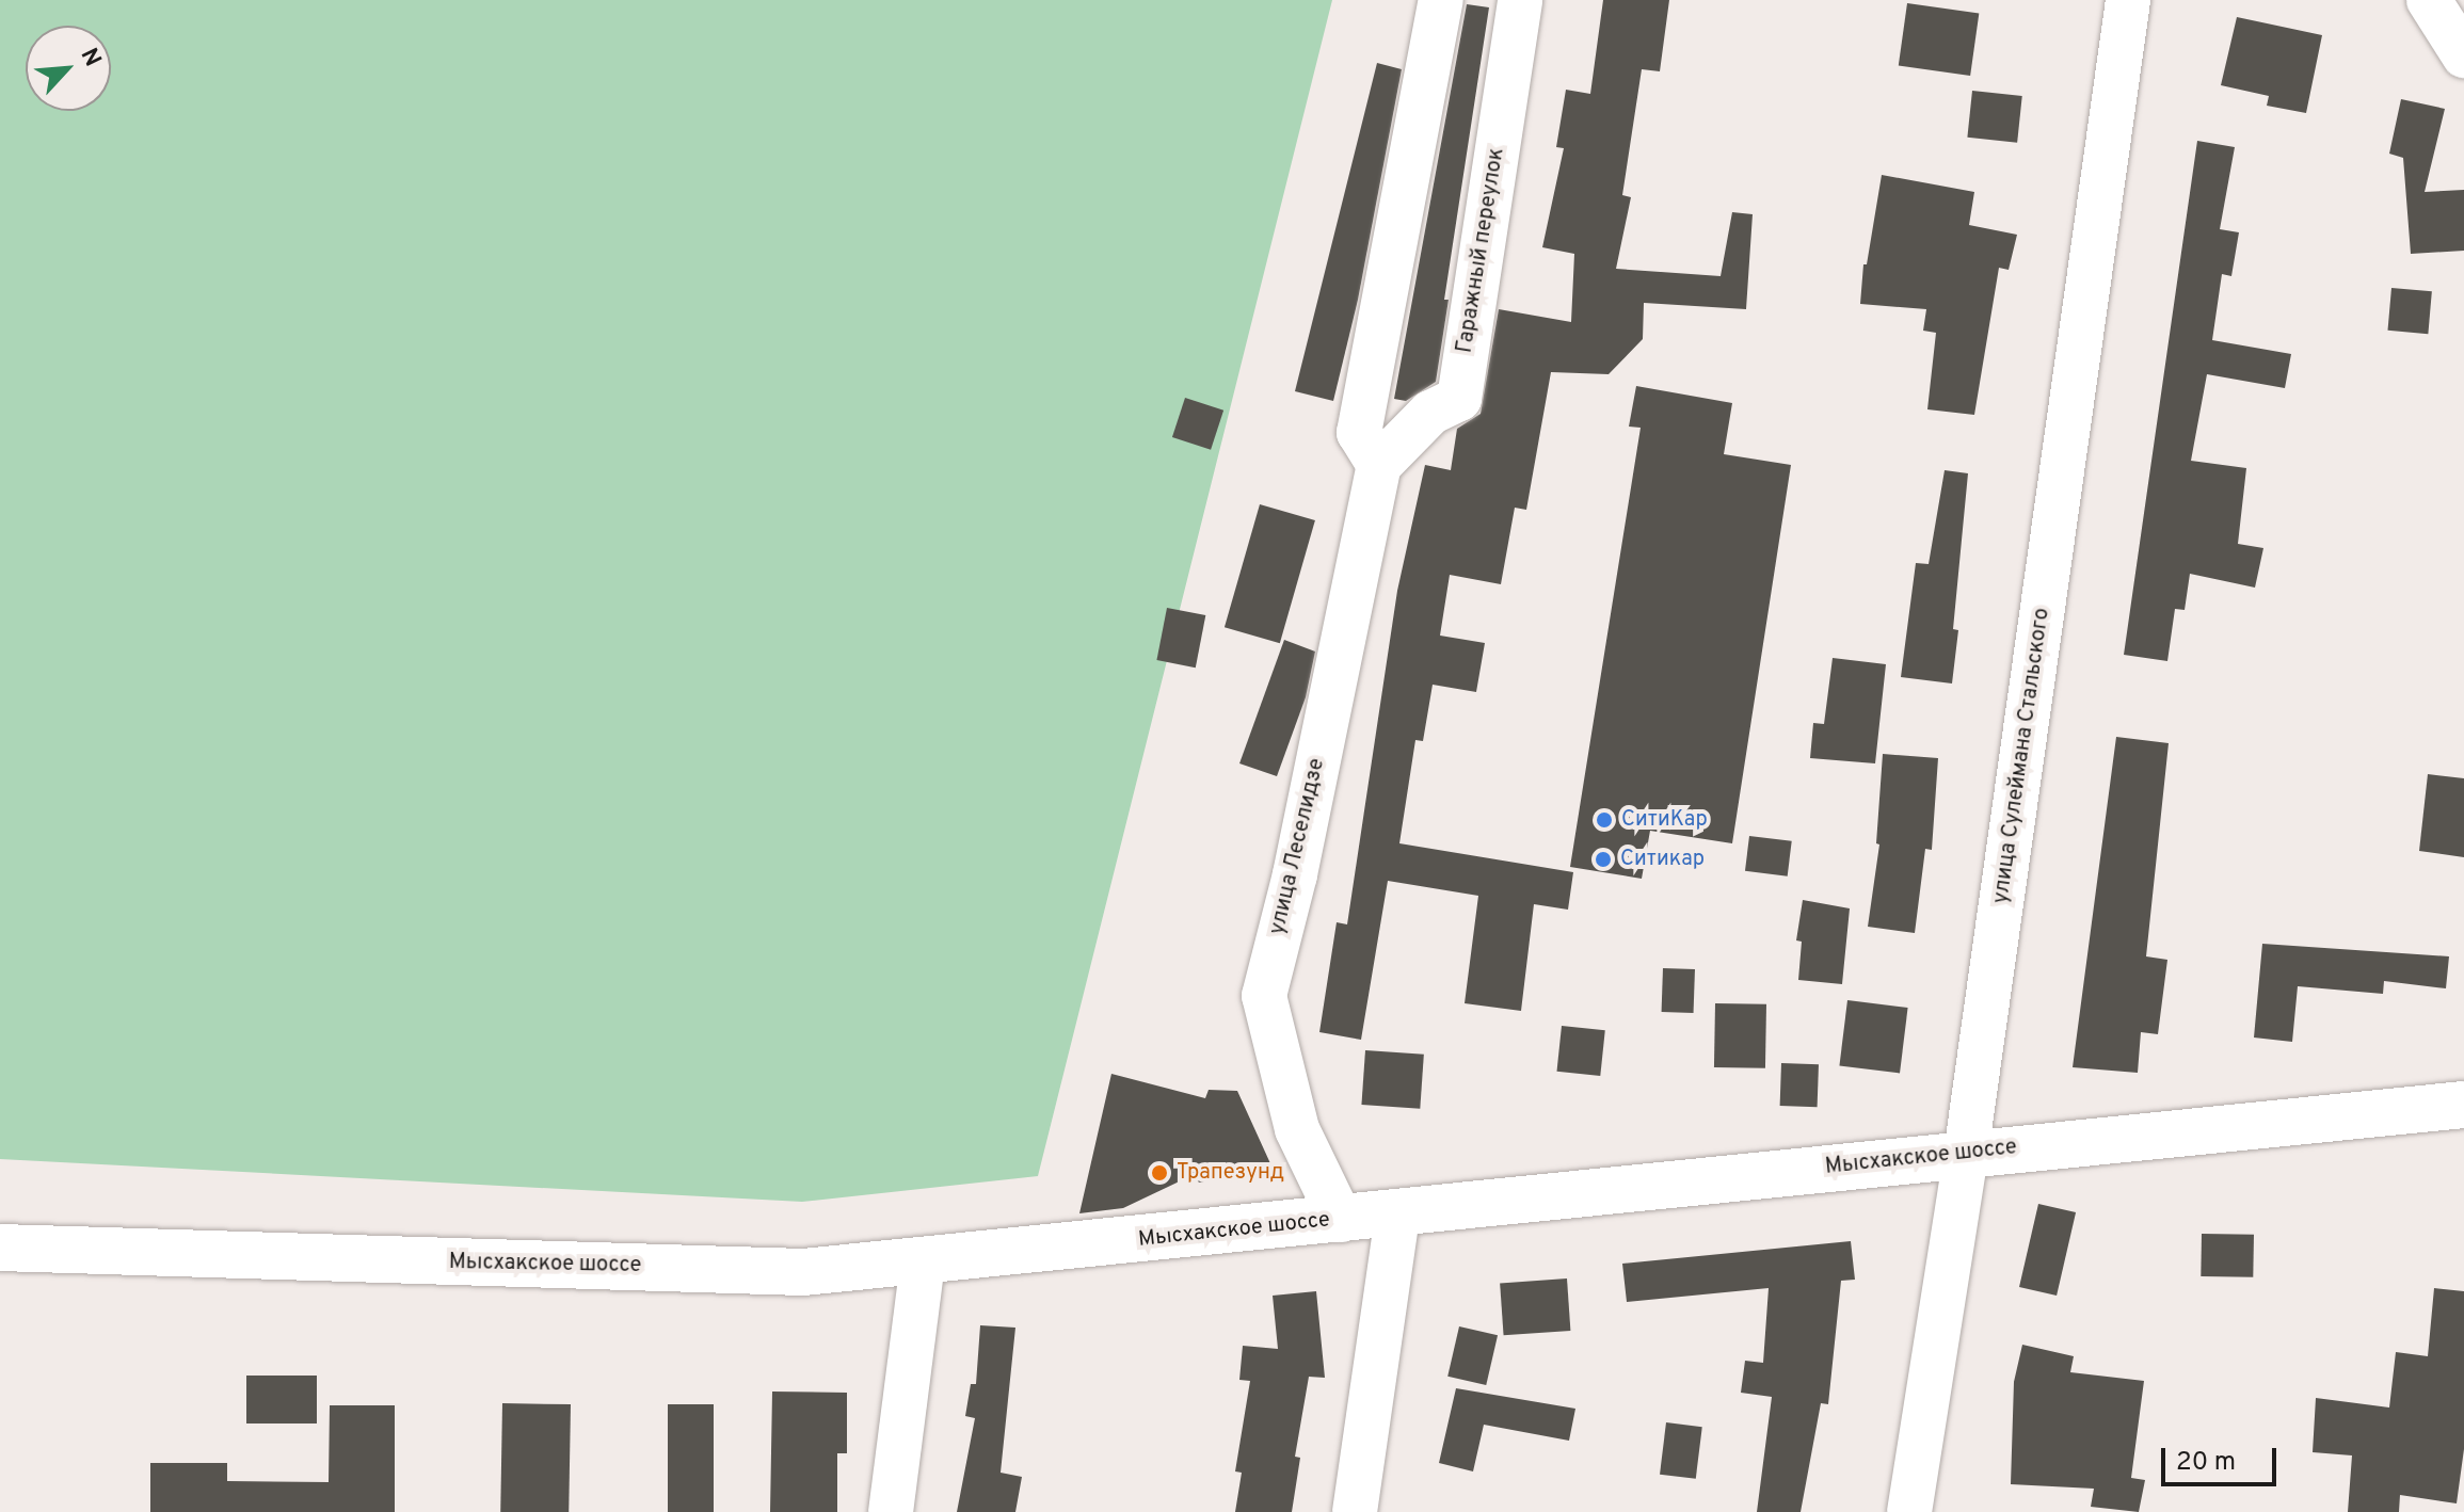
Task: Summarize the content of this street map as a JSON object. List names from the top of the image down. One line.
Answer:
{"streets":{"street":["Гаражный переулок","улица Сулеймана Стальского","улица Леселидзе","Мысхакское шоссе"]},"crossings":[["Гаражный переулок","улица Леселидзе"],["улица Сулеймана Стальского","Мысхакское шоссе"],["улица Леселидзе","Мысхакское шоссе"]],"places":["СитиКар","Ситикар","Трапезунд"],"scale_bar":"20 m","north":"top right"}
